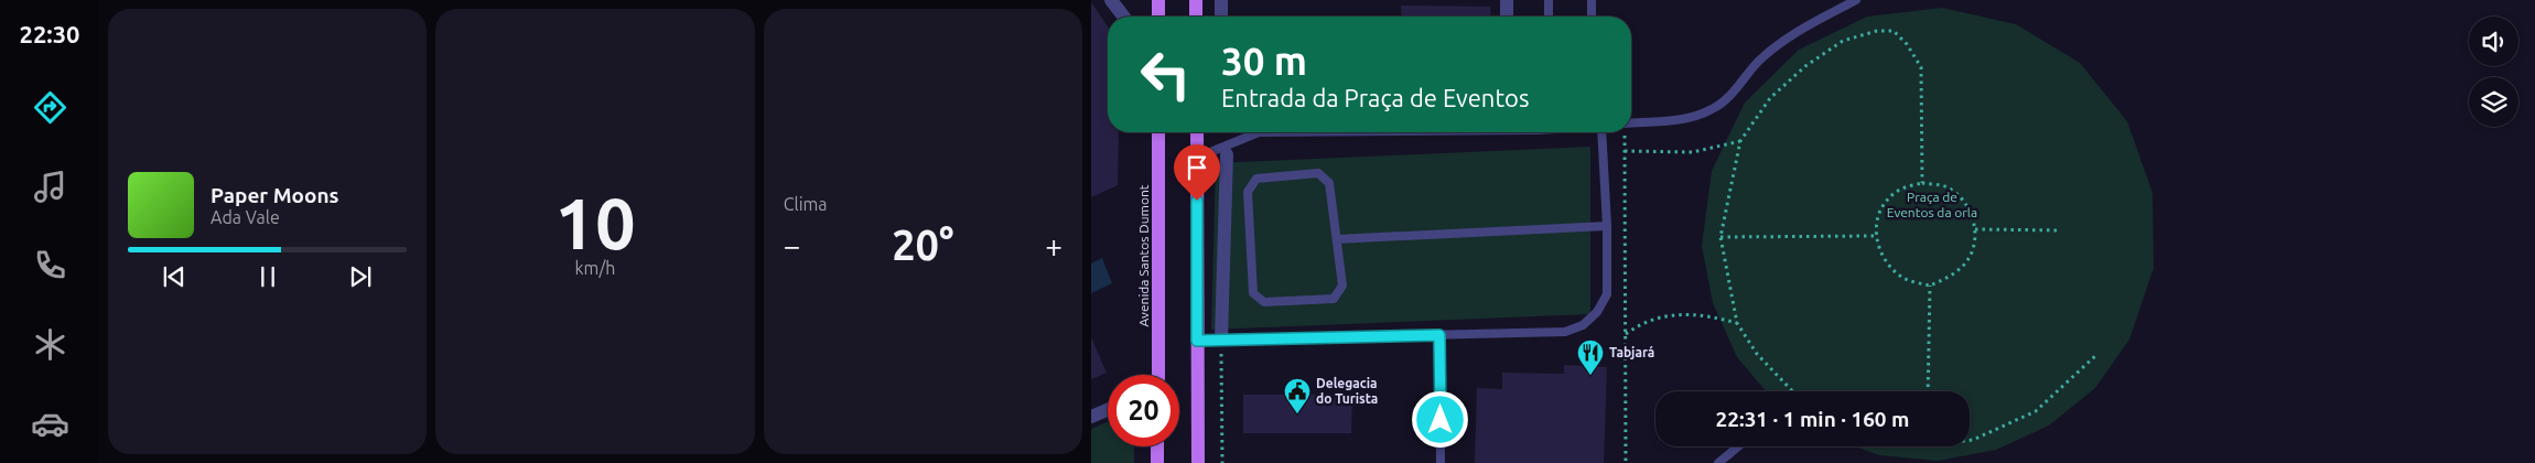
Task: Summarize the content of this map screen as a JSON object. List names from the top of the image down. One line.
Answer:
{"streets":{"main road":["Avenida Santos Dumont"]},"parks":["Praça de Eventos da orla"],"places":{"restaurant":["Tabjará"],"public building":["Delegacia do Turista"]},"page":{"tabs":"22:30","tile":[["10","km/h"],"Clima"],"turn":["30 m","Entrada da Praça de Eventos"],"song":["Paper Moons","Ada Vale"],"heat":["−","20°","+"],"limit":"20","trip":"22:31 · 1 min · 160 m"}}
